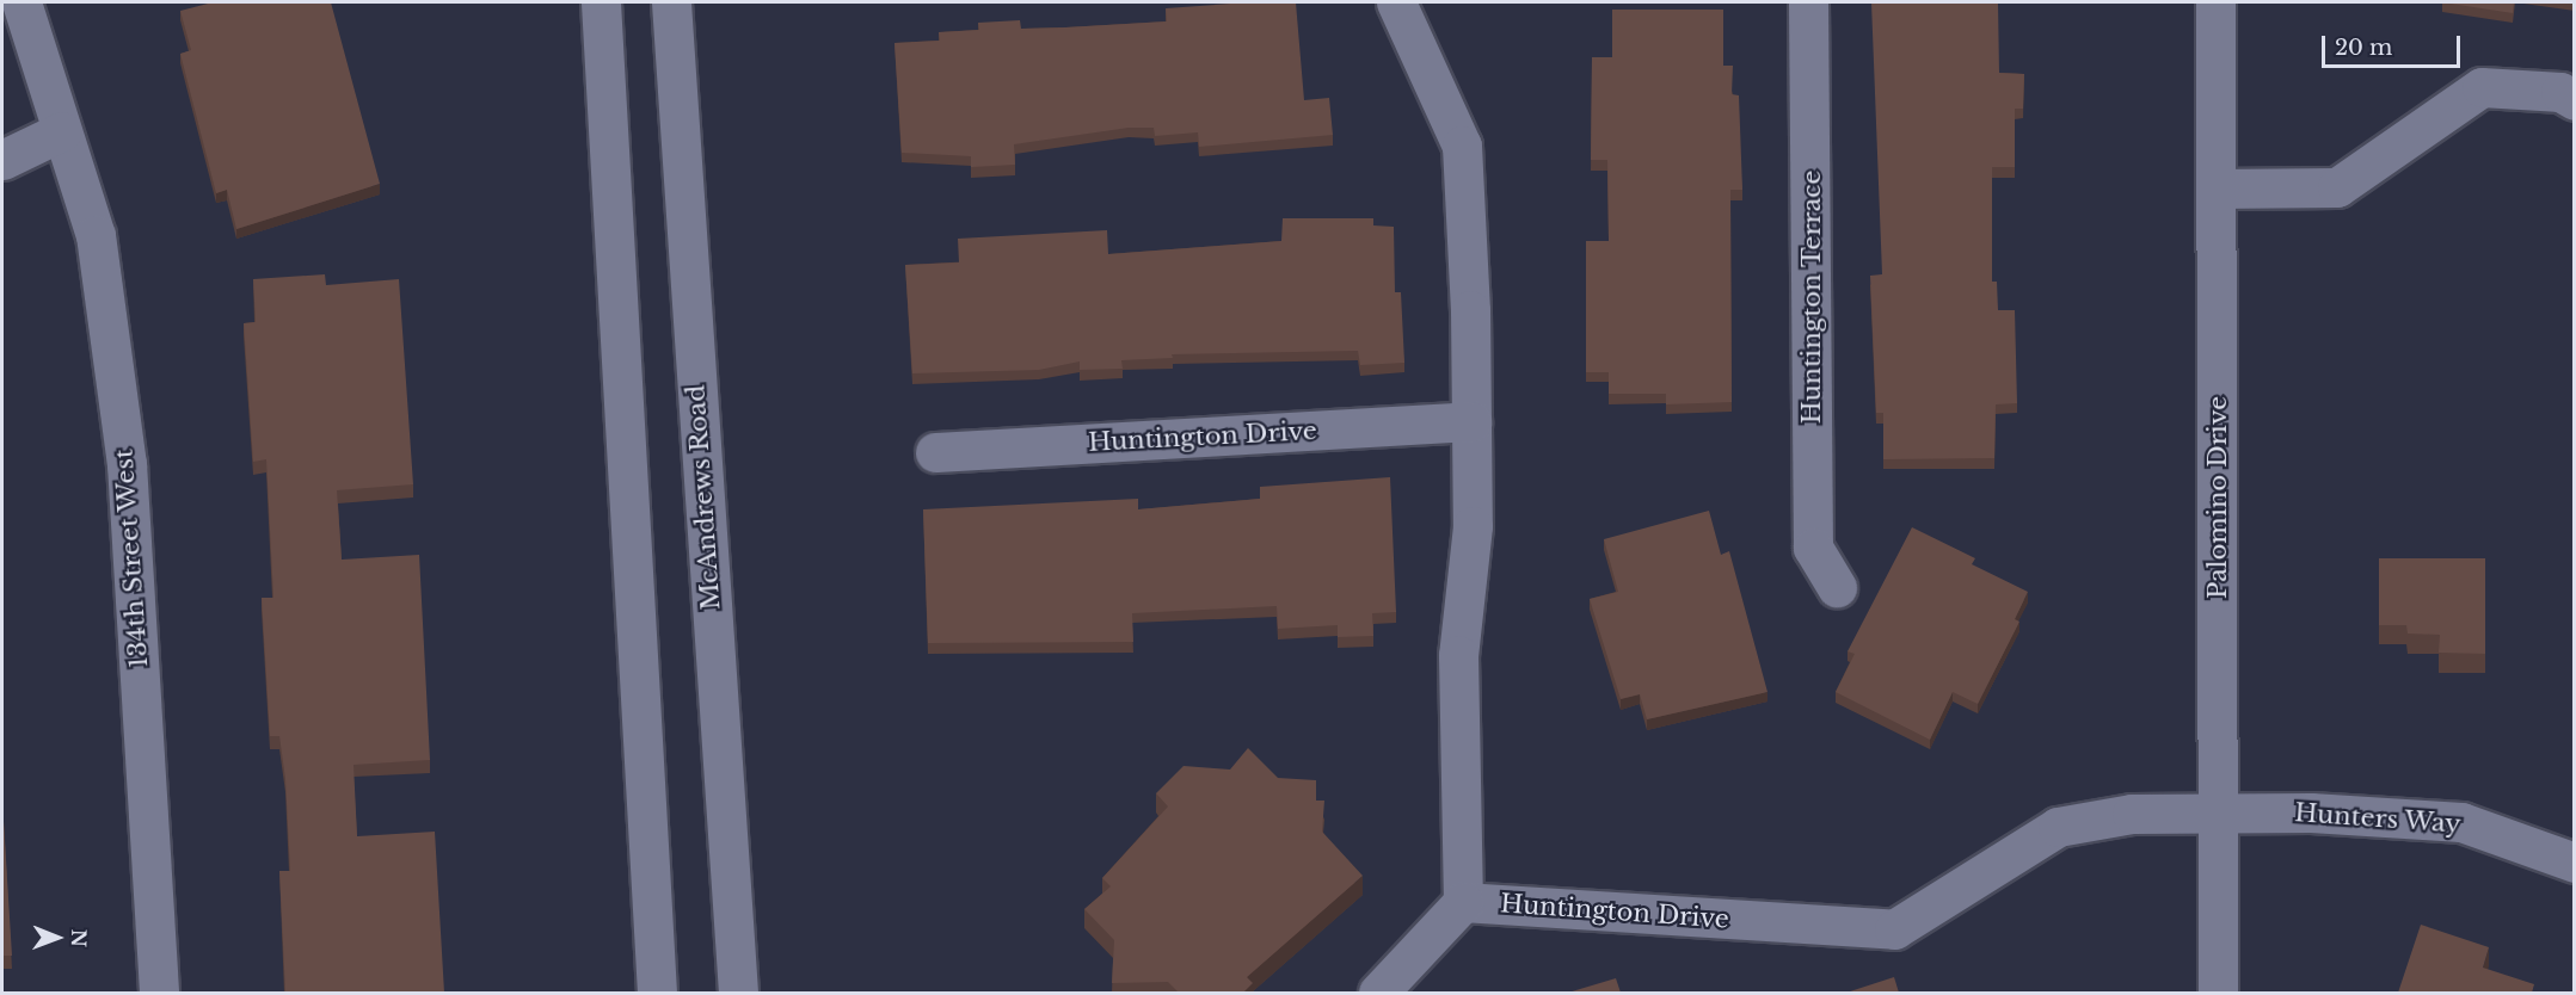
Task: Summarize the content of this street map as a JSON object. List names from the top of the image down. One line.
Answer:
{"streets":{"street":["Huntington Terrace","Huntington Drive","McAndrews Road","Palomino Drive","134th Street West","Hunters Way"]},"crossings":[["Huntington Drive","Palomino Drive"],["Huntington Drive","Hunters Way"],["Palomino Drive","Hunters Way"]],"scale_bar":"20 m","north":"right"}
